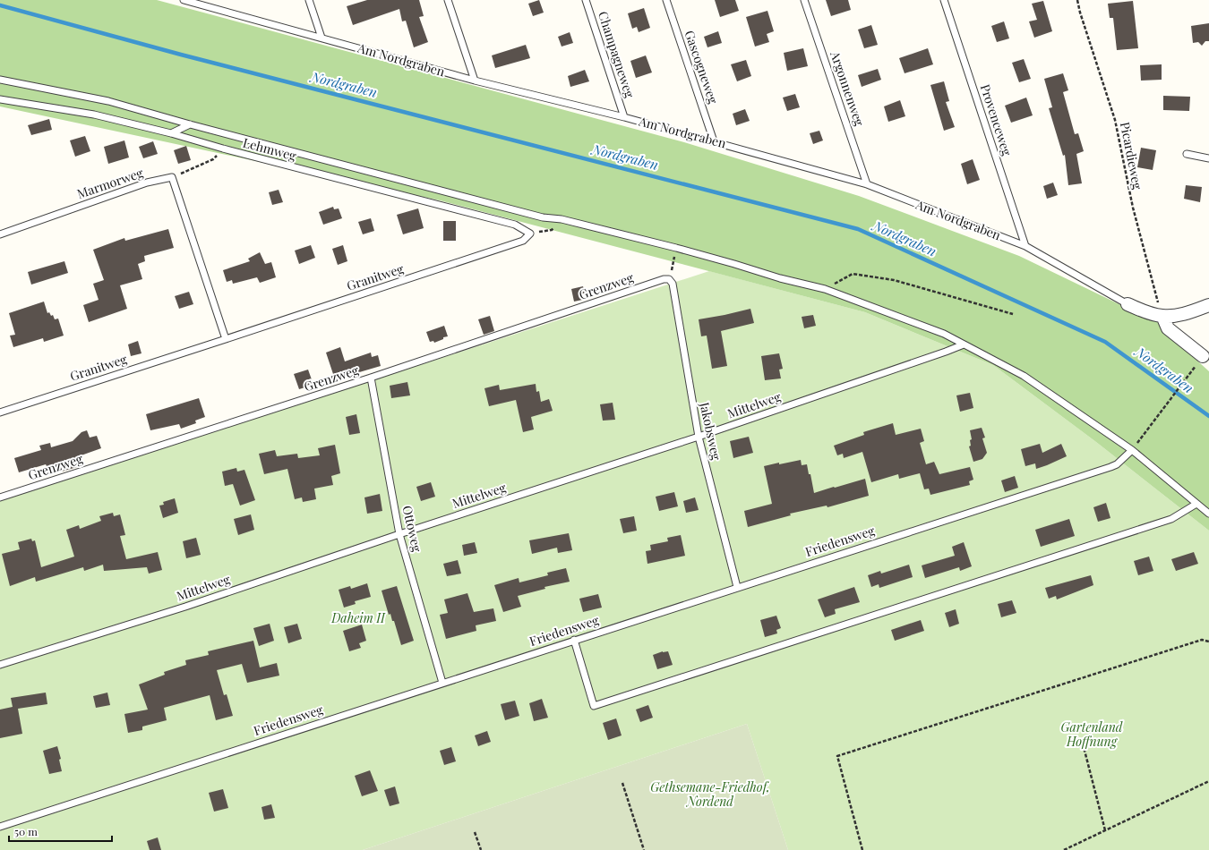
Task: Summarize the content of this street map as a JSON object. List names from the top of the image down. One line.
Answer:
{"streets":{"street":["Am Nordgraben"],"lane":["Champagneweg","Gascogneweg","Argonnenweg","Provenceweg","Lehmweg","Marmorweg","Granitweg","Grenzweg","Mittelweg","Jakobsweg","Ottoweg","Friedensweg"],"path":["Picardieweg"]},"crossings":[["Champagneweg","Am Nordgraben"],["Am Nordgraben","Gascogneweg"],["Am Nordgraben","Argonnenweg"],["Am Nordgraben","Provenceweg"],["Am Nordgraben","Picardieweg"],["Lehmweg","Granitweg"],["Grenzweg","Jakobsweg"],["Grenzweg","Ottoweg"],["Mittelweg","Jakobsweg"],["Mittelweg","Ottoweg"],["Jakobsweg","Friedensweg"],["Ottoweg","Friedensweg"]],"water":["Nordgraben"],"parks":["Daheim II","Gartenland Hoffnung","Gethsemane-Friedhof, Nordend"],"scale_bar":"50 m"}
